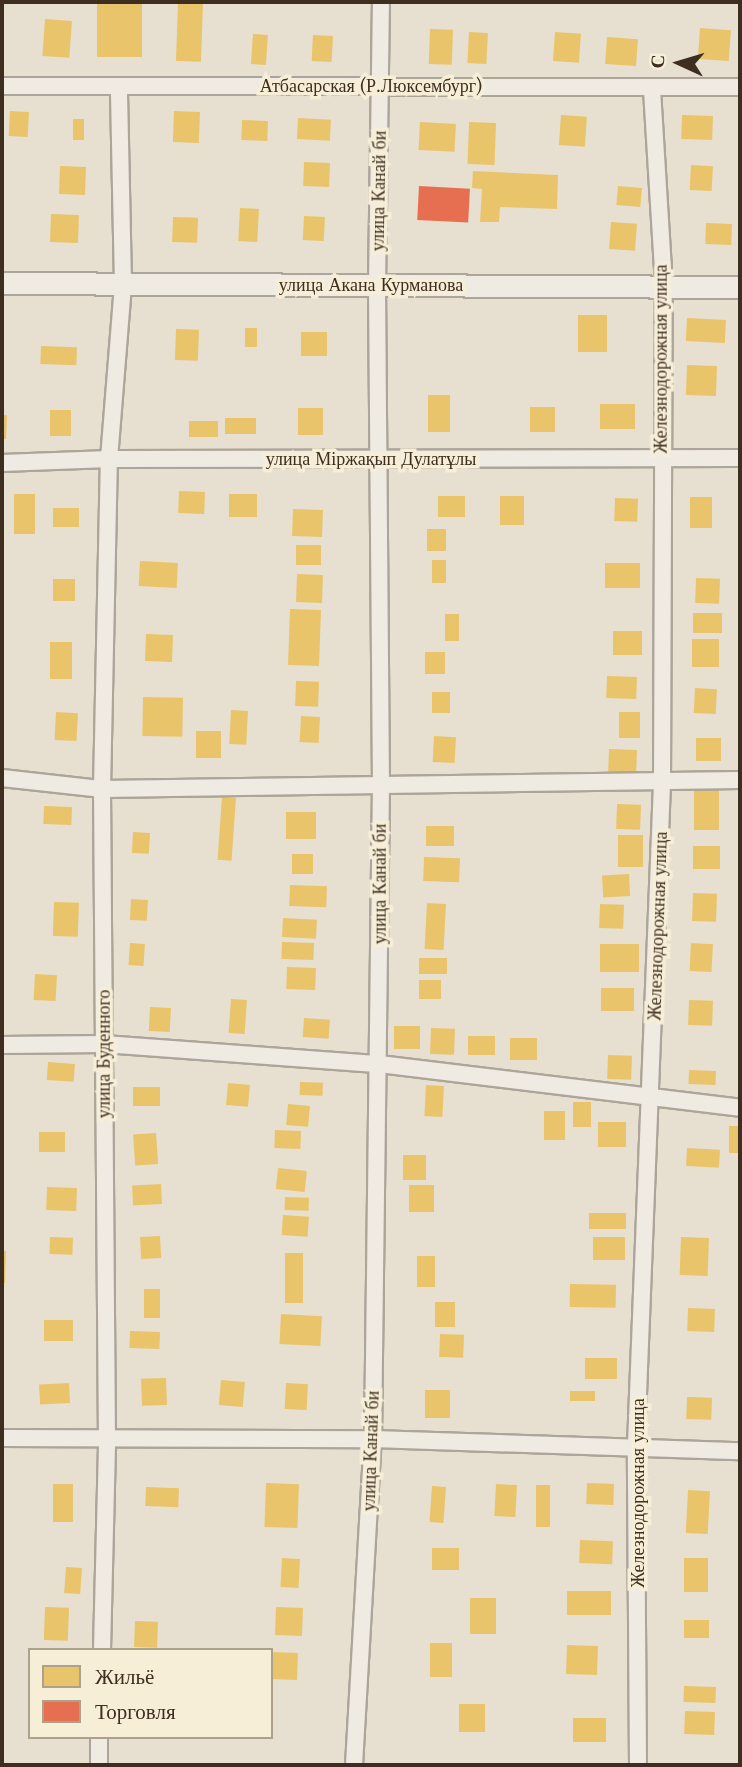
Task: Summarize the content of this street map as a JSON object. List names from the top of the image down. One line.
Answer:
{"streets":{"main road":["улица Акана Курманова"],"street":["Атбасарская (Р.Люксембург)","улица Канай би","Железнодорожная улица","улица Міржақып Дулатұлы","улица Буденного"]},"crossings":[["Атбасарская (Р.Люксембург)","улица Канай би"],["Атбасарская (Р.Люксембург)","Железнодорожная улица"],["Атбасарская (Р.Люксембург)","улица Буденного"],["улица Канай би","улица Акана Курманова"],["улица Канай би","улица Міржақып Дулатұлы"],["улица Акана Курманова","Железнодорожная улица"],["улица Акана Курманова","улица Буденного"],["Железнодорожная улица","улица Міржақып Дулатұлы"],["улица Міржақып Дулатұлы","улица Буденного"]],"legend":["Жильё","Торговля"],"north":"left"}
